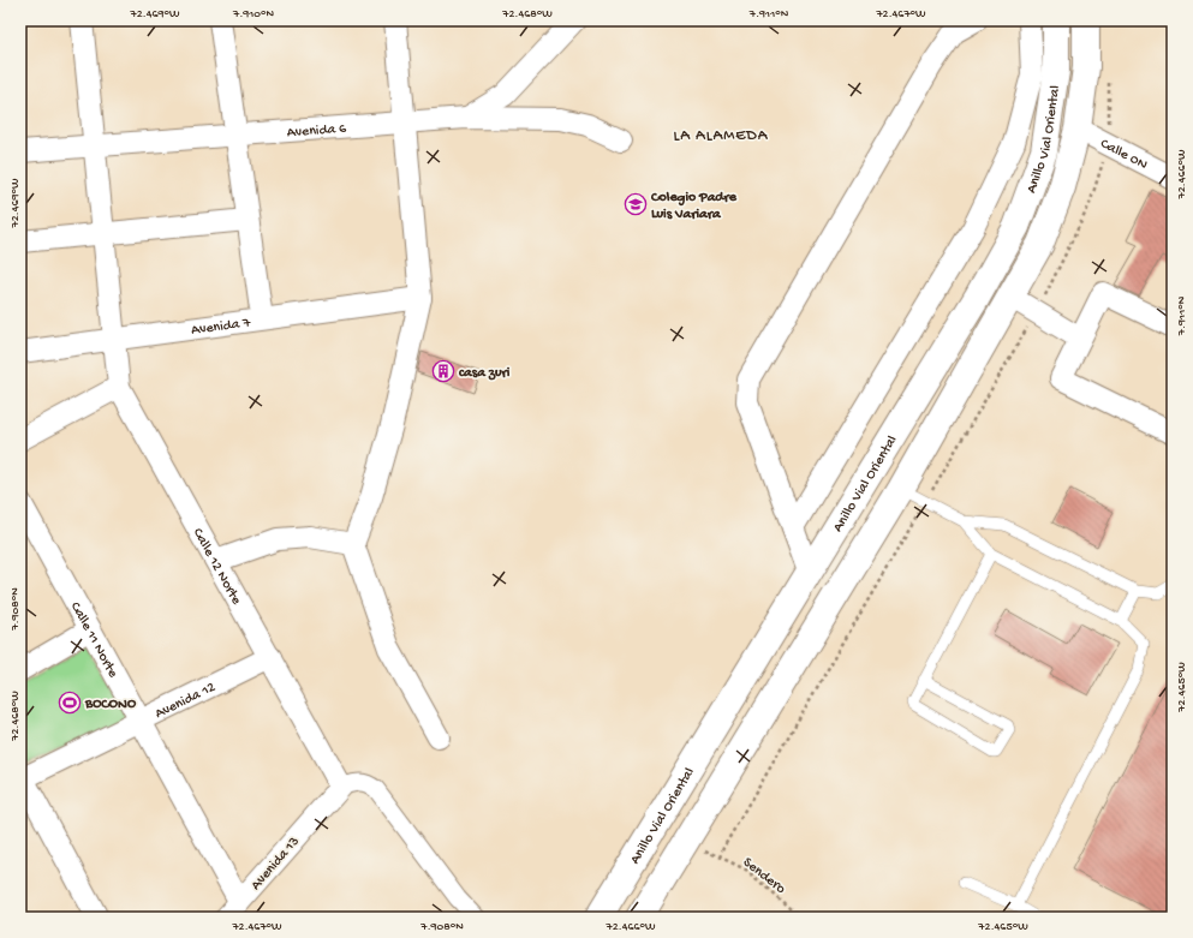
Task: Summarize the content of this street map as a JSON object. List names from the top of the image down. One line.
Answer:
{"streets":{"highway":["Anillo Vial Oriental"],"street":["Avenida 6","Calle 0N","Avenida 7","Calle 12 Norte","Calle 11 Norte","Avenida 12","Avenida 13"],"path":["Sendero"]},"crossings":[["Avenida 6","Calle 12 Norte"],["Anillo Vial Oriental","Calle 0N"],["Anillo Vial Oriental","Sendero"],["Avenida 7","Calle 12 Norte"],["Calle 12 Norte","Avenida 12"],["Calle 12 Norte","Avenida 13"],["Calle 11 Norte","Avenida 12"],["Calle 11 Norte","Avenida 13"]],"districts":["LA ALAMEDA"],"places":{"school or university":["Colegio Padre Luis Variara"],"building":["casa zuri"],"sports":["BOCONO"]},"coordinates":["72.469°W","7.910°N","72.468°W","7.911°N","72.467°W","72.466°W","7.908°N","72.465°W"]}
